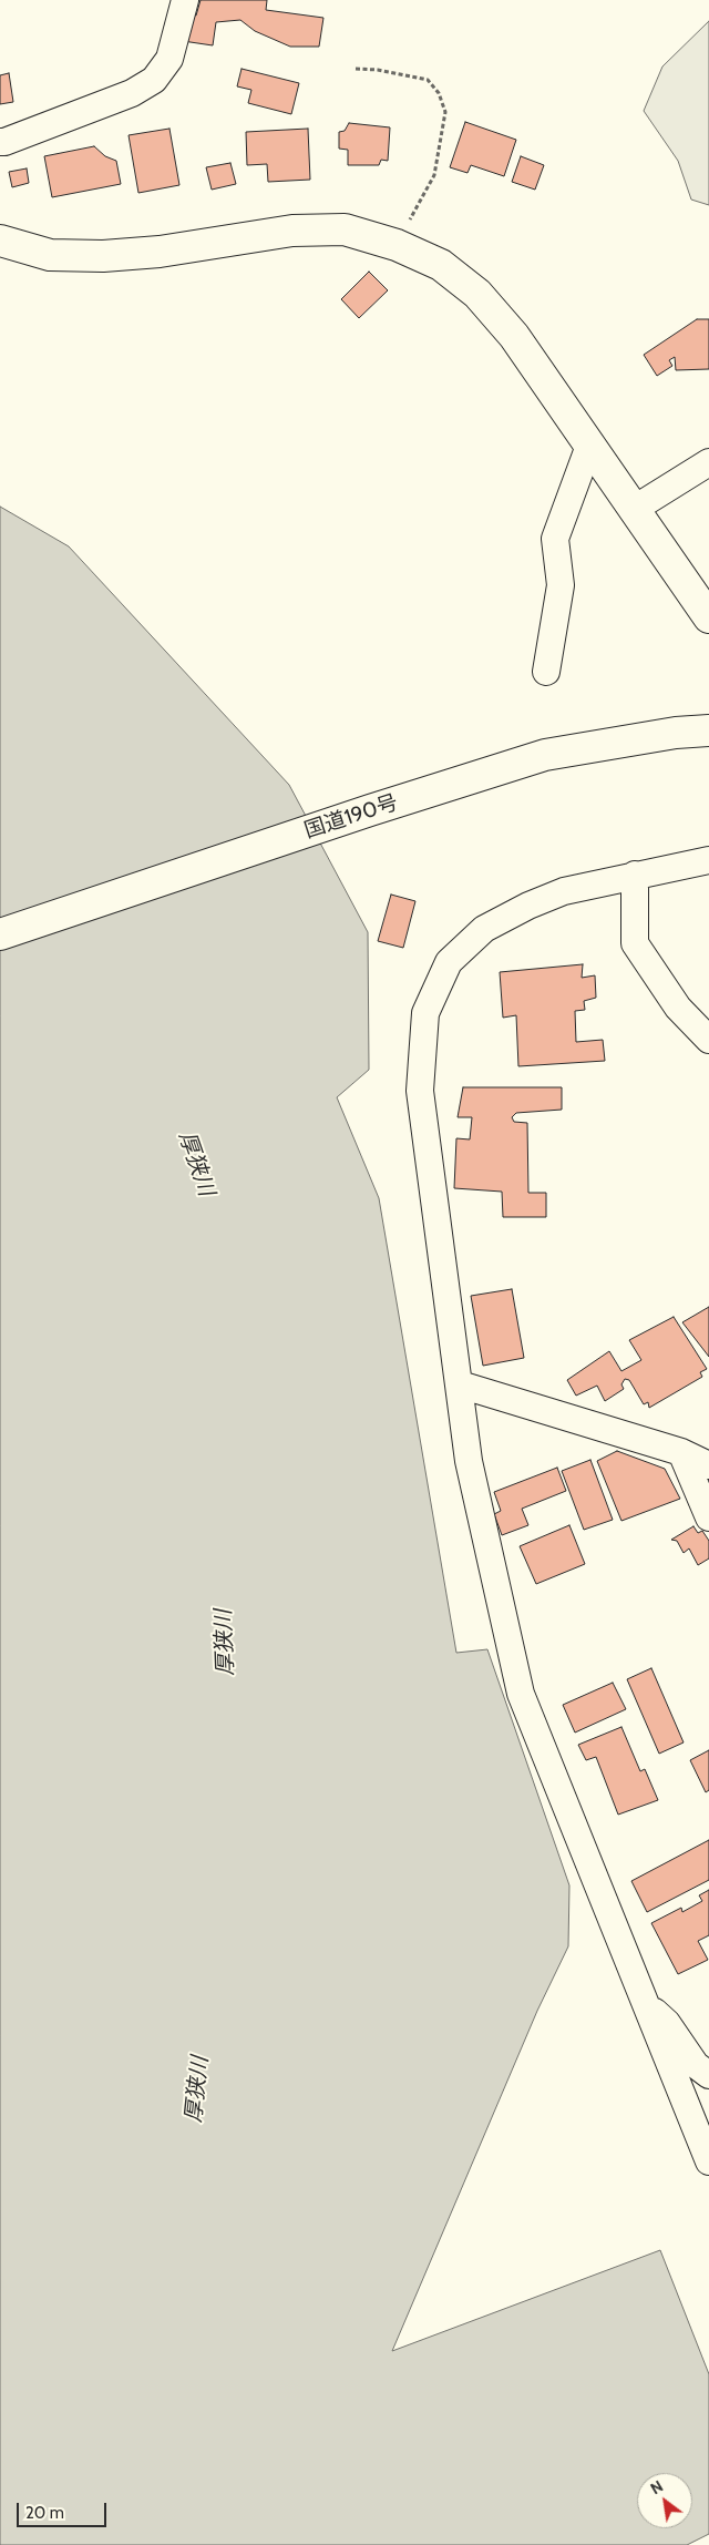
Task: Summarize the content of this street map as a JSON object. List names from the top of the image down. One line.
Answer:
{"streets":{"main road":["国道190号"]},"water":["厚狭川"],"scale_bar":"20 m","north":"top left"}
